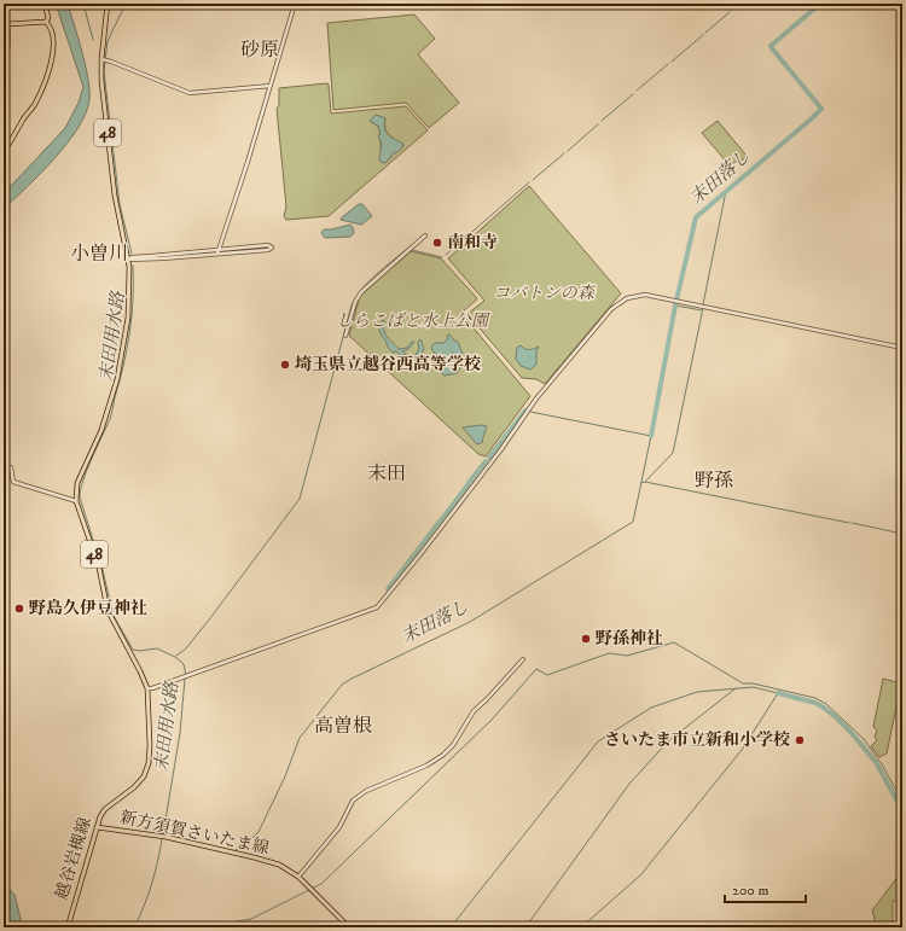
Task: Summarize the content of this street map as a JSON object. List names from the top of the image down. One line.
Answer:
{"streets":{"main road":["48","新方須賀さいたま線","越谷岩槻線"]},"crossings":[["新方須賀さいたま線","越谷岩槻線"]],"districts":["砂原","小曽川","末田","野孫","高曽根"],"water":["末田落し","末田用水路"],"parks":["コバトンの森","しらこばと水上公園"],"places":["南和寺","埼玉県立越谷西高等学校","野島久伊豆神社","野孫神社","さいたま市立新和小学校"],"scale_bar":"200 m"}
